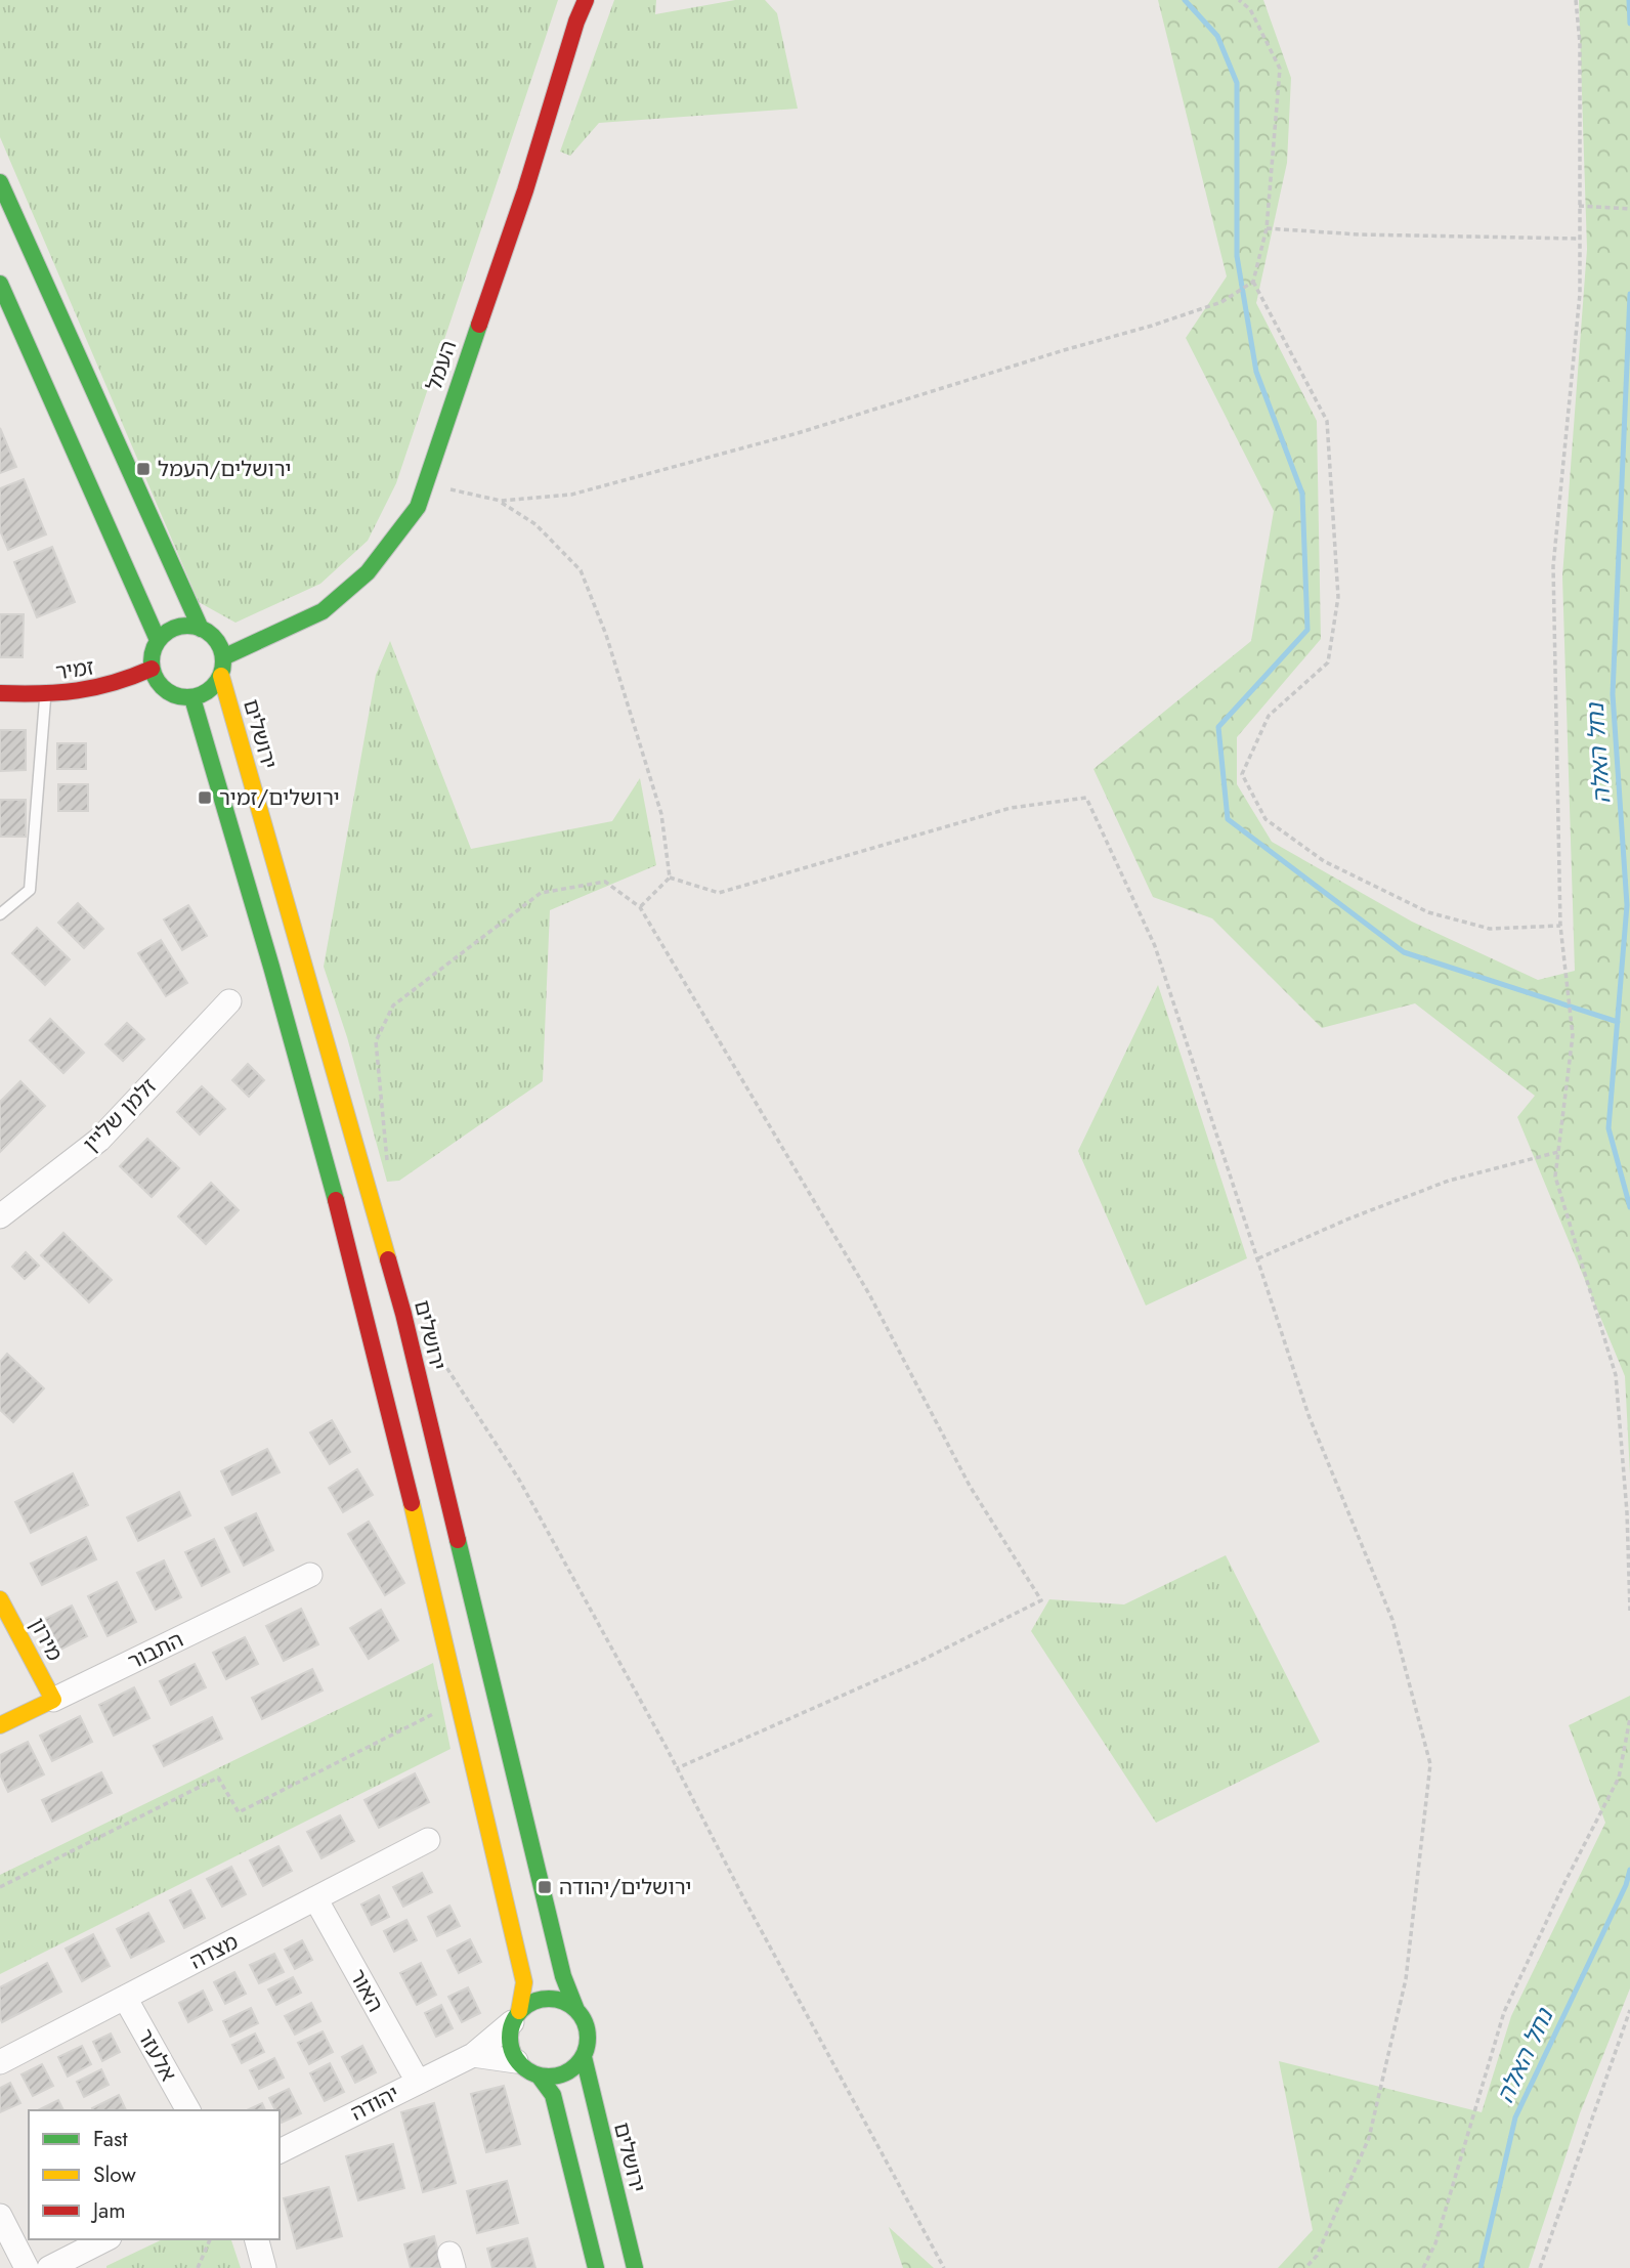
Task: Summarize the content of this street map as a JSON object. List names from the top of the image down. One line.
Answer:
{"streets":{"street":["העמל","זמיר","ירושלים","זלמן שליין","מירון","התבור","מצדה","האור","אלעזר","יהודה"]},"crossings":[["העמל","זמיר"],["העמל","ירושלים"],["זמיר","ירושלים"],["ירושלים","יהודה"],["מירון","התבור"],["מצדה","האור"],["מצדה","אלעזר"],["האור","יהודה"]],"water":["נחל האלה"],"places":{"transit":["ירושלים/העמל","ירושלים/זמיר","ירושלים/יהודה"]},"legend":["Fast","Slow","Jam"]}
